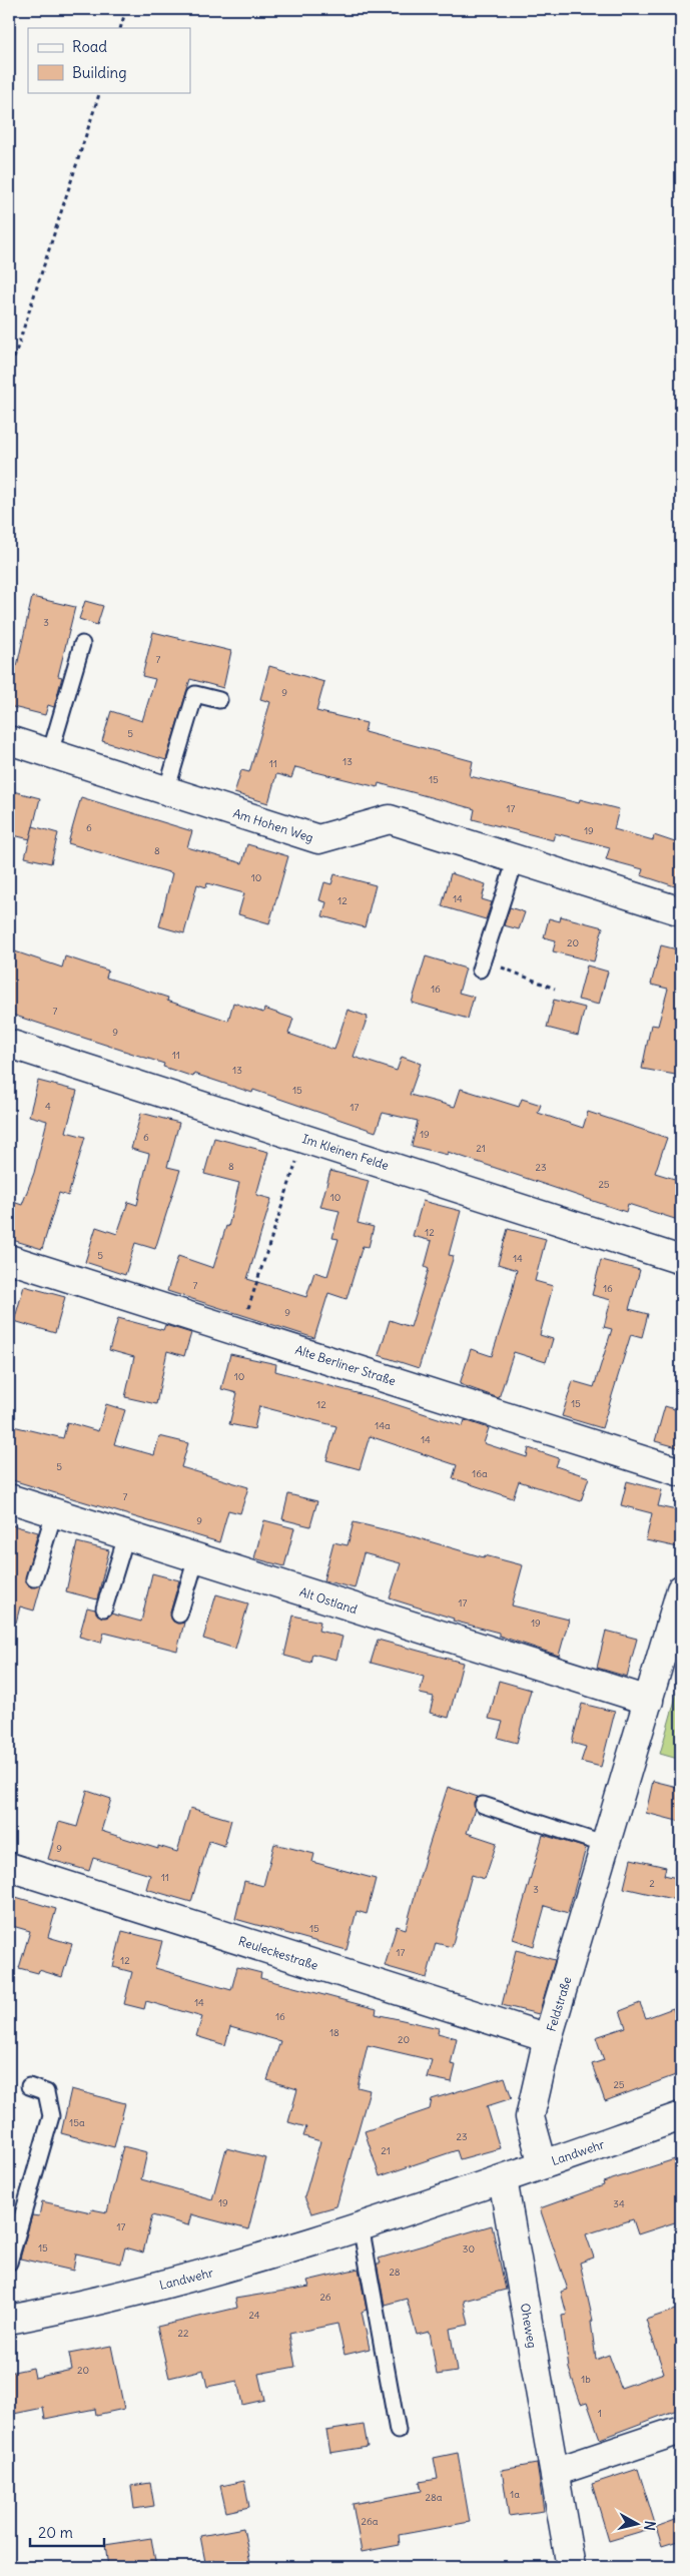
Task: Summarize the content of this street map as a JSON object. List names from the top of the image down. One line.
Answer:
{"streets":{"street":["Am Hohen Weg","Im Kleinen Felde","Alte Berliner Straße","Alt Ostland","Reuleckestraße","Feldstraße","Landwehr","Oheweg"]},"crossings":[["Alt Ostland","Feldstraße"],["Reuleckestraße","Feldstraße"],["Feldstraße","Landwehr"],["Landwehr","Oheweg"]],"house_numbers":["3","7","9","5","13","11","15","17","6","19","8","10","14","12","20","16","7","9","11","13","15","4","17","19","6","21","8","23","25","10","12","5","14","7","16","9","10","15","12","14a","14","5","16a","7","9","17","19","9","11","2","3","15","17","12","14","16","18","20","25","15a","23","21","19","34","17","15","30","28","26","24","22","20","1b","1","1a","28a","26a"],"legend":["Road","Building"],"scale_bar":"20 m","north":"right"}
